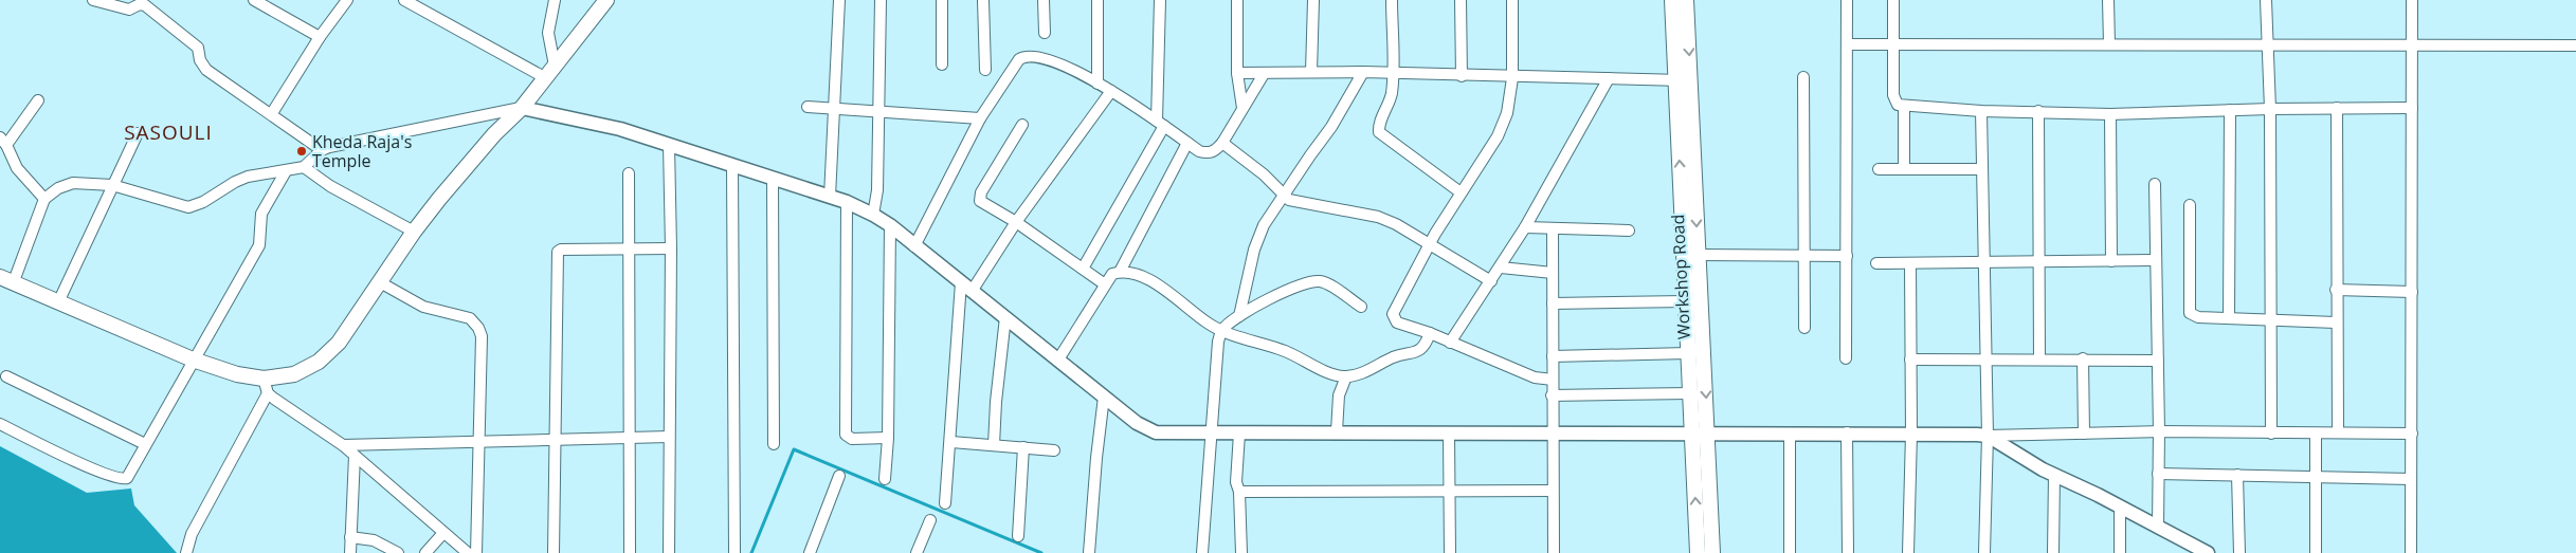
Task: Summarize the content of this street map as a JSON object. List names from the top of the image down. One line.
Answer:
{"streets":{"main road":["Workshop Road"]},"districts":["SASOULI"],"places":["Kheda Raja's Temple"]}
